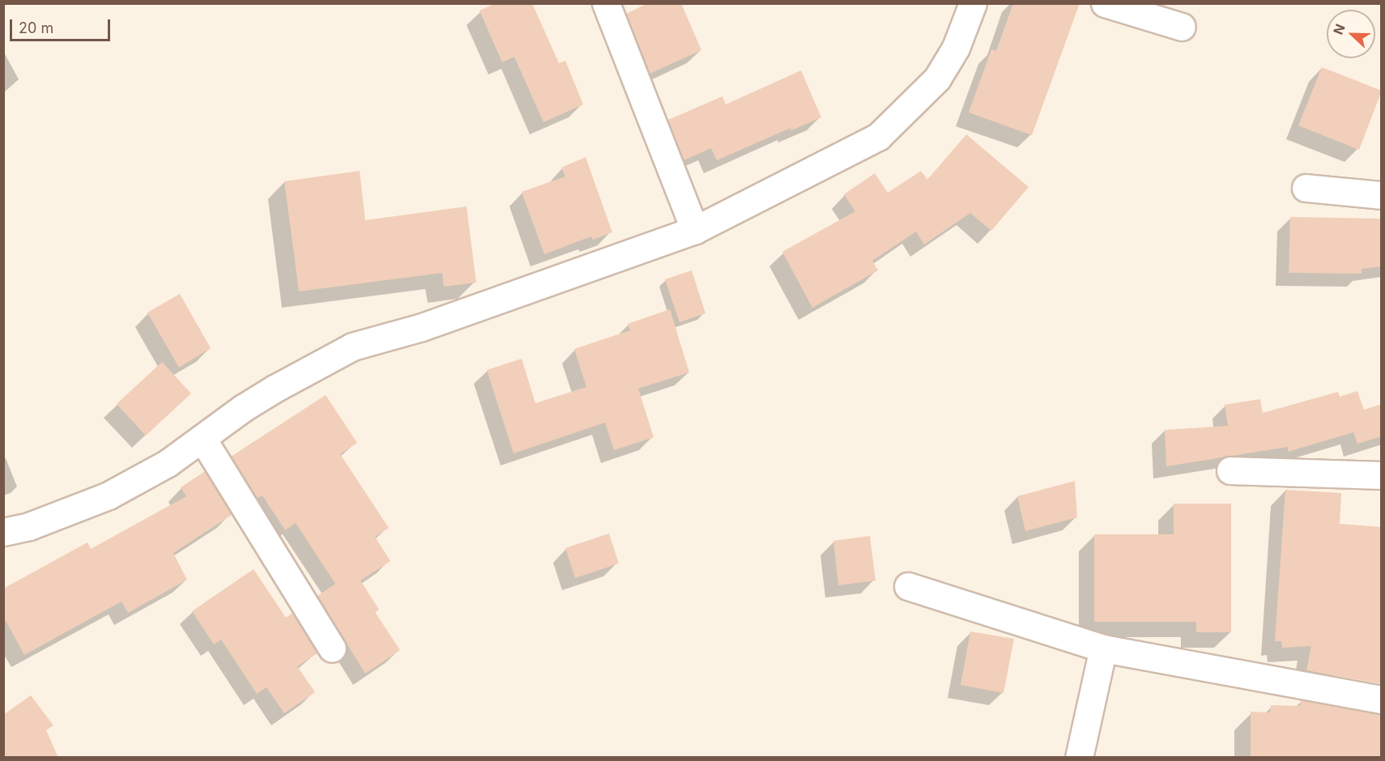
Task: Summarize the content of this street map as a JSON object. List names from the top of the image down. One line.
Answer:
{"scale_bar":"20 m","north":"left"}
